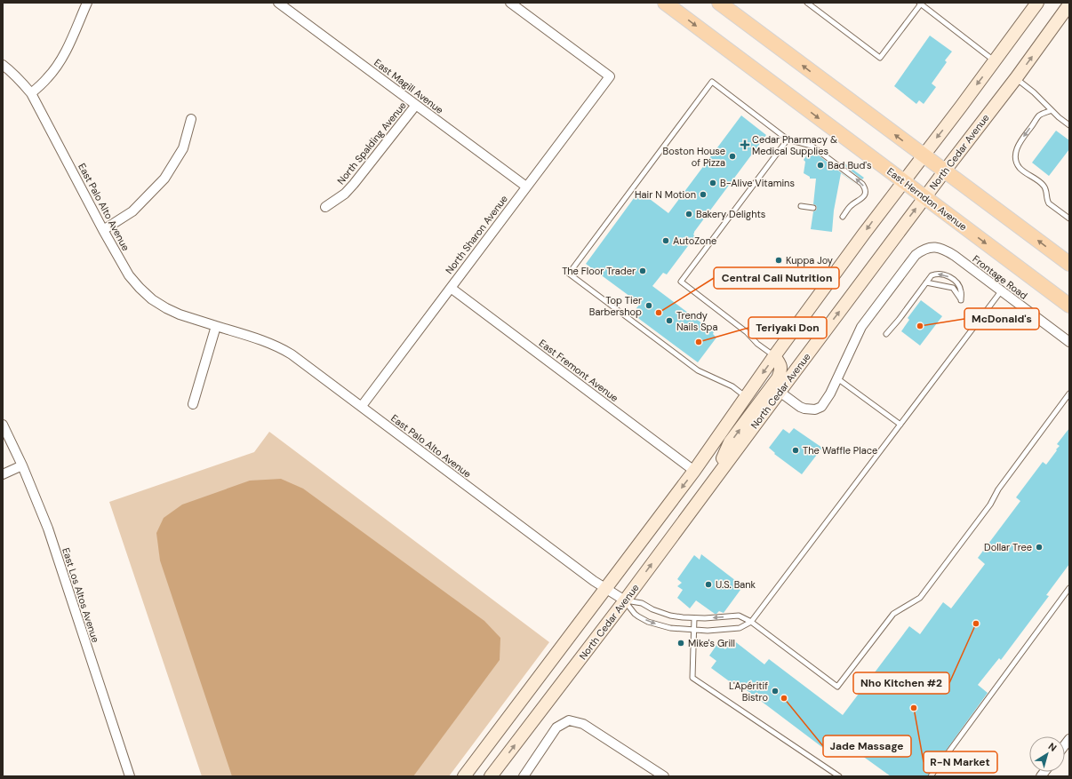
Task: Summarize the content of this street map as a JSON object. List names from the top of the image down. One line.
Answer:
{"streets":{"main road":["North Cedar Avenue","East Herndon Avenue"],"street":["East Magill Avenue","North Spalding Avenue","East Palo Alto Avenue","North Sharon Avenue","Frontage Road","East Fremont Avenue","East Los Altos Avenue"]},"crossings":[["East Magill Avenue","North Spalding Avenue"],["East Magill Avenue","North Sharon Avenue"],["North Cedar Avenue","East Herndon Avenue"],["North Cedar Avenue","East Palo Alto Avenue"],["East Palo Alto Avenue","North Sharon Avenue"],["North Sharon Avenue","East Fremont Avenue"]],"places":{"health":["Cedar Pharmacy & Medical Supplies"],"other":["Boston House of Pizza","Bad Bud's","B-Alive Vitamins","Hair N Motion","Bakery Delights","AutoZone","Kuppa Joy","The Floor Trader","Top Tier Barbershop","Central Cali Nutrition","Trendy Nails Spa","McDonald's","Teriyaki Don","The Waffle Place","Dollar Tree","U.S. Bank","Nho Kitchen #2","Mike's Grill","L'Apéritif Bistro","Jade Massage","R-N Market"]},"north":"top right"}
